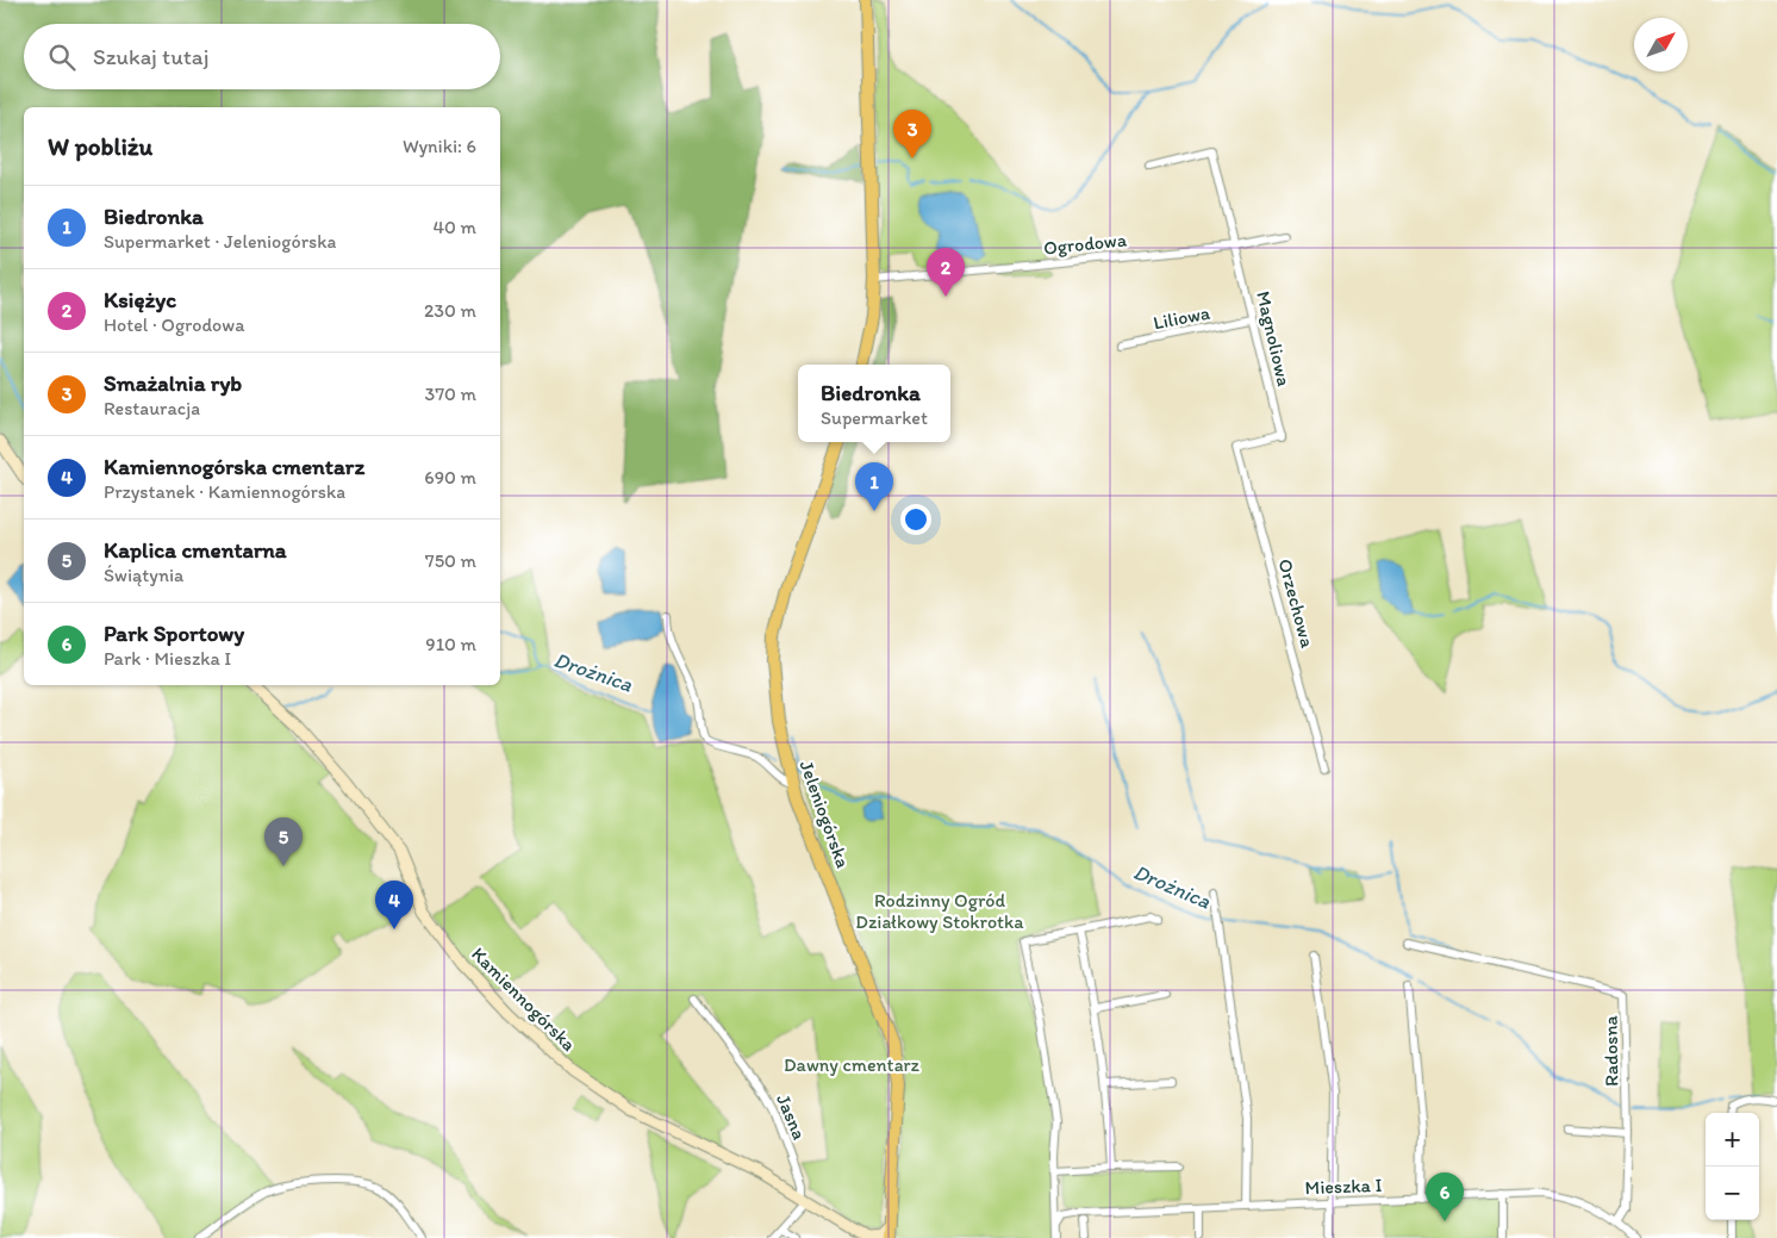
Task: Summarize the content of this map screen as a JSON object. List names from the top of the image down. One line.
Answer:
{"streets":{"main road":["Jeleniogórska"],"street":["Ogrodowa","Liliowa","Magnoliowa","Orzechowa","Kamiennogórska","Radosna","Jasna","Mieszka I"]},"crossings":[["Ogrodowa","Magnoliowa"],["Liliowa","Magnoliowa"],["Magnoliowa","Orzechowa"],["Kamiennogórska","Jasna"],["Radosna","Mieszka I"]],"water":["Drożnica"],"parks":["Rodzinny Ogród Działkowy Stokrotka","Dawny cmentarz"],"north":"top right","page":{"search":"Szukaj tutaj","heading":["W pobliżu","Wyniki: 6"],"pins":["3","2","1","5","4","6"],"list":[{"mark":"1","name":"Biedronka","note":"Supermarket · Jeleniogórska","value":"40 m"},{"mark":"2","name":"Księżyc","note":"Hotel · Ogrodowa","value":"230 m"},{"mark":"3","name":"Smażalnia ryb","note":"Restauracja","value":"370 m"},{"mark":"4","name":"Kamiennogórska cmentarz","note":"Przystanek · Kamiennogórska","value":"690 m"},{"mark":"5","name":"Kaplica cmentarna","note":"Świątynia","value":"750 m"},{"mark":"6","name":"Park Sportowy","note":"Park · Mieszka I","value":"910 m"}],"popup":["Biedronka","Supermarket"],"map_buttons":["+","−"]}}
